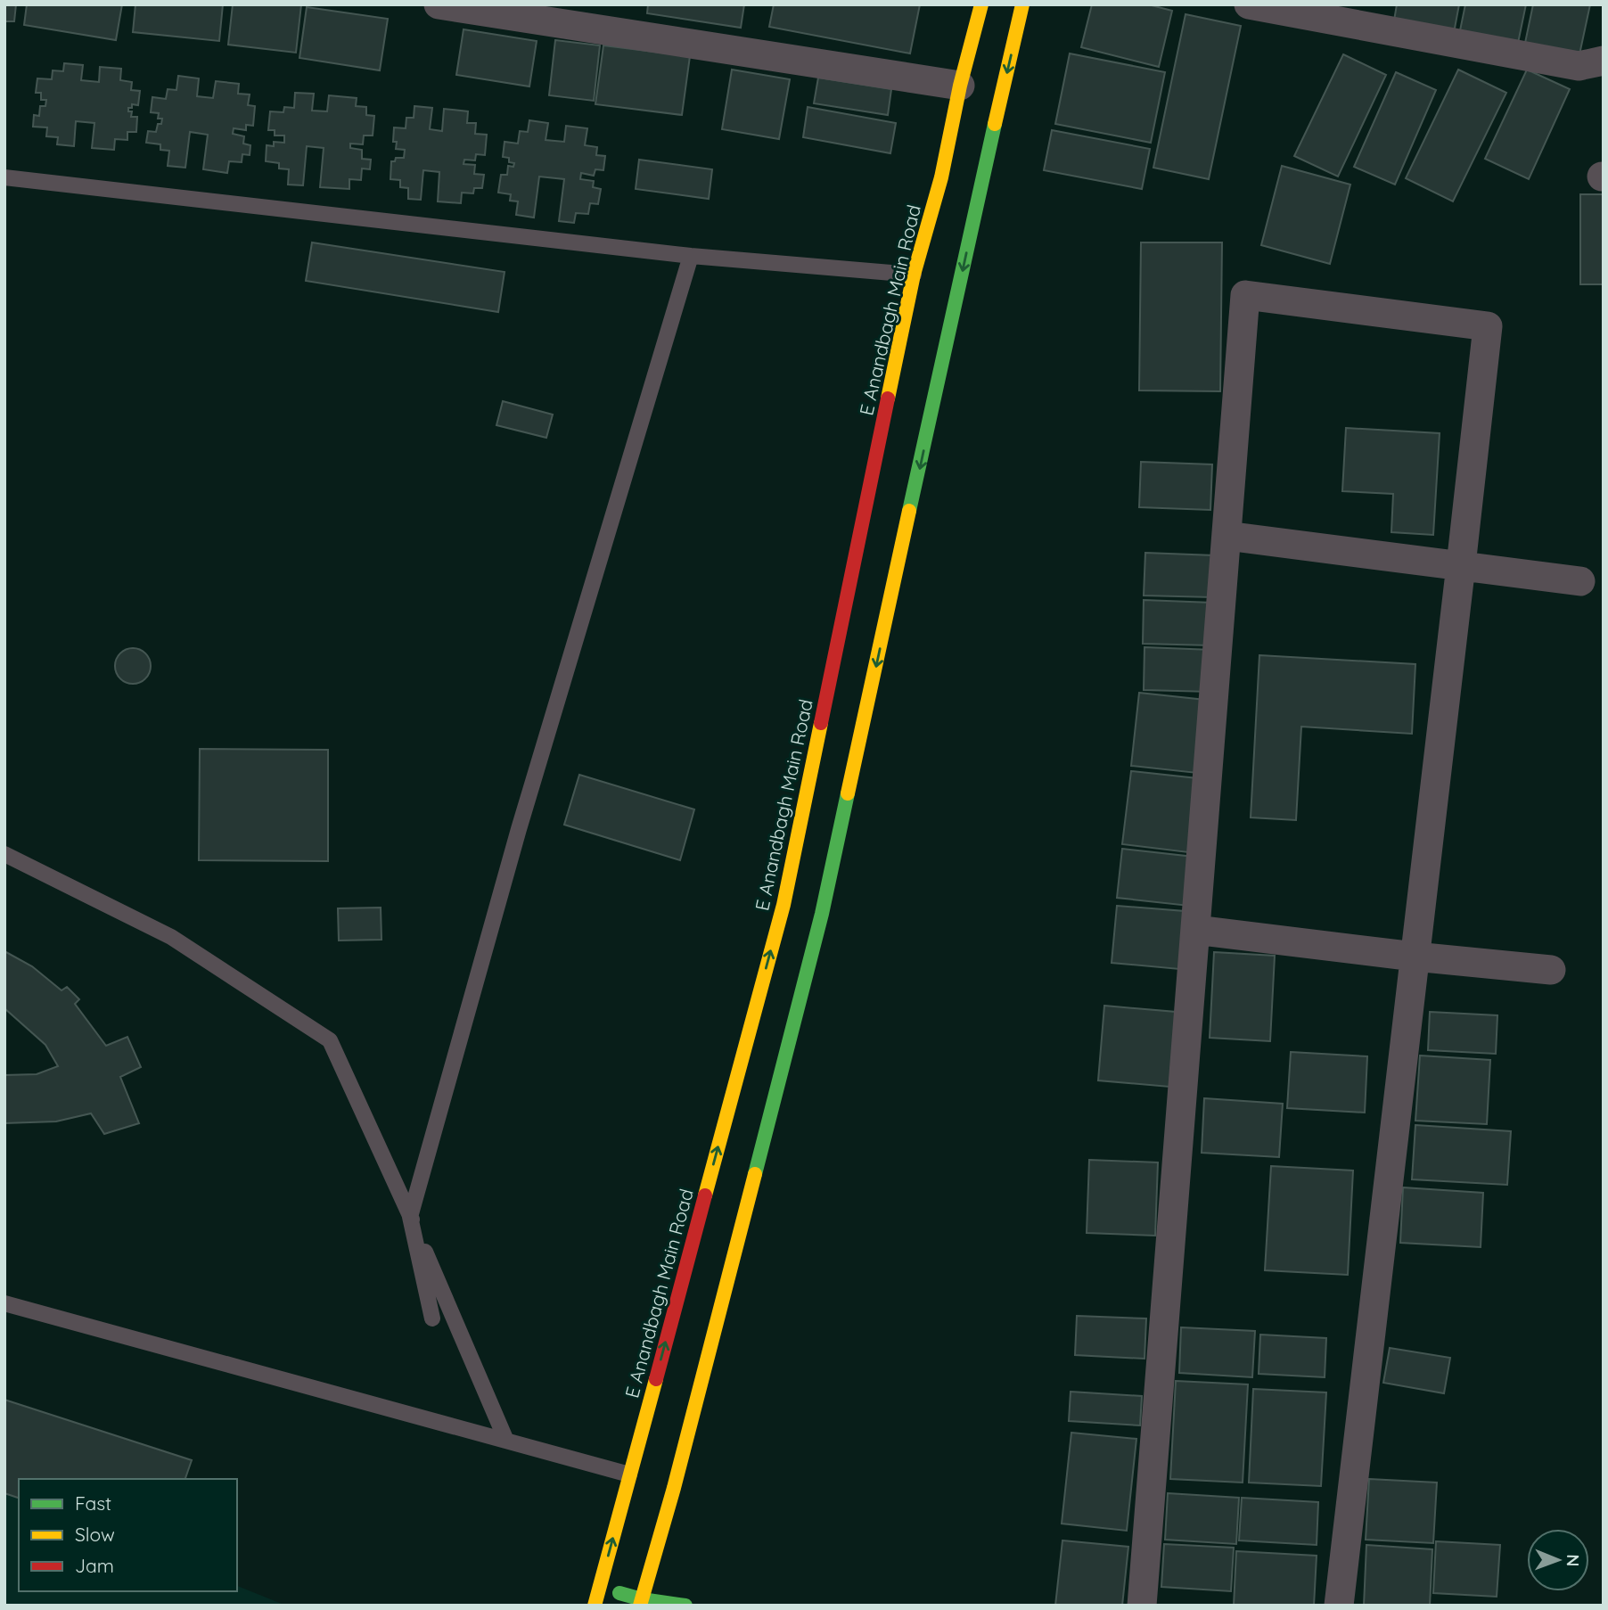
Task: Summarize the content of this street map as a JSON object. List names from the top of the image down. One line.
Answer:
{"streets":{"street":["E Anandbagh Main Road"]},"legend":["Fast","Slow","Jam"],"north":"right"}
